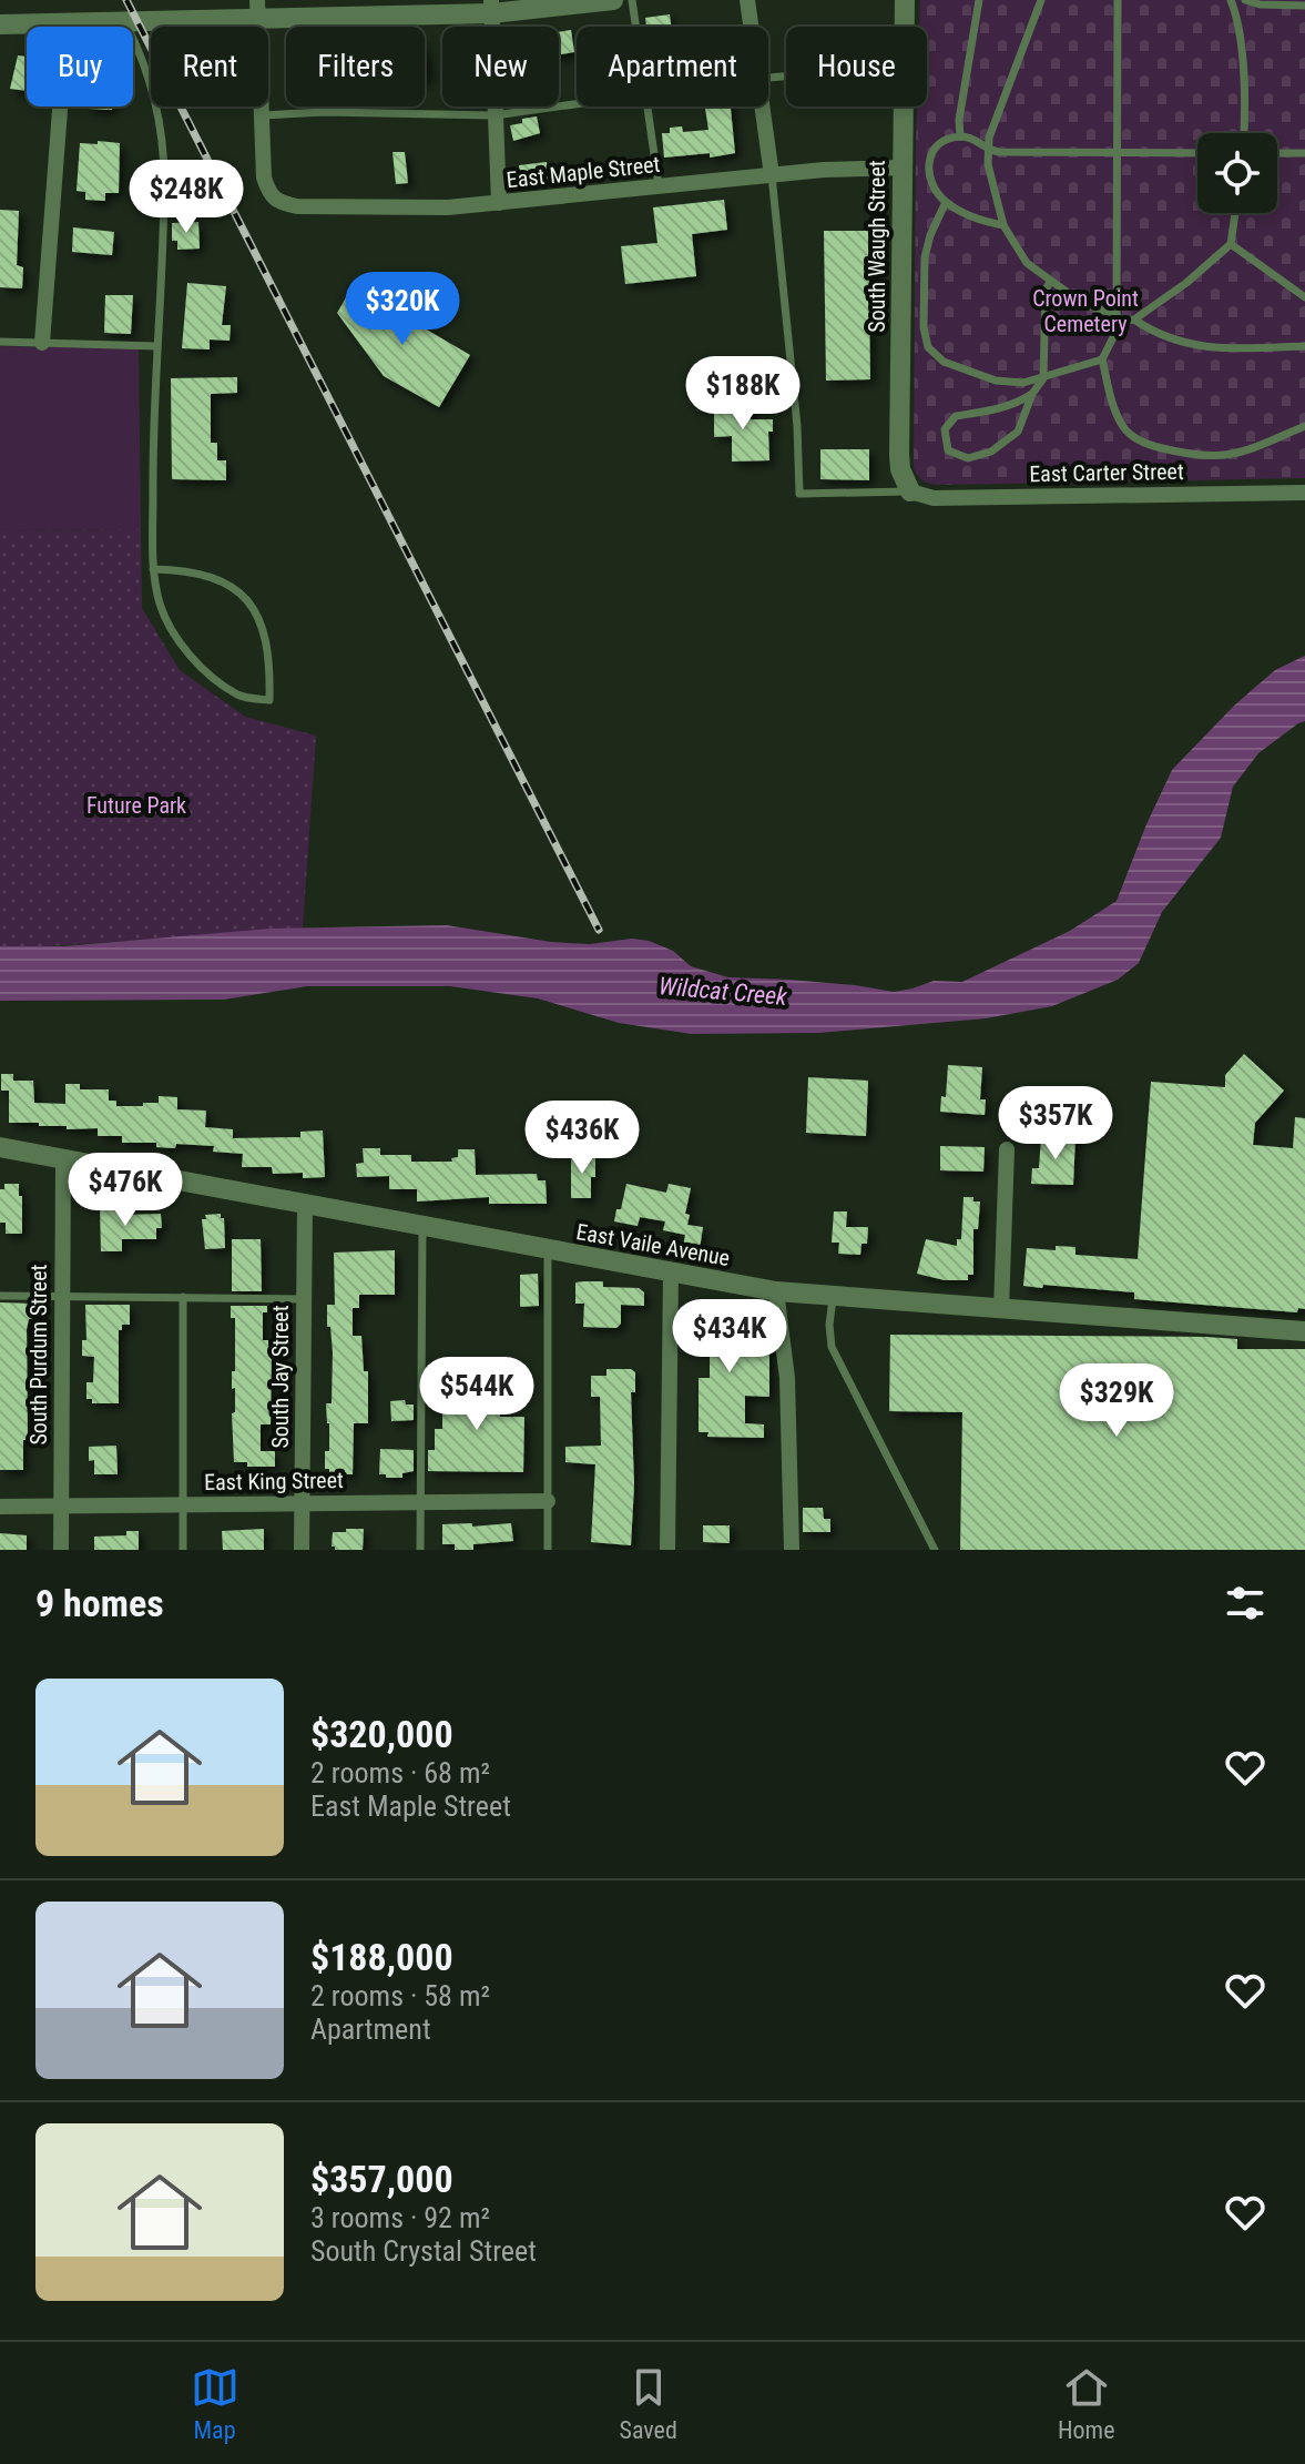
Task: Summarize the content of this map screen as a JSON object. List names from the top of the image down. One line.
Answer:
{"streets":{"street":["East Maple Street","South Waugh Street","East Carter Street","East Vaile Avenue","South Purdum Street","South Jay Street","East King Street"]},"crossings":[["East Maple Street","South Waugh Street"],["South Waugh Street","East Carter Street"],["East Vaile Avenue","South Purdum Street"],["East Vaile Avenue","South Jay Street"],["South Purdum Street","East King Street"],["South Jay Street","East King Street"]],"water":["Wildcat Creek"],"parks":["Crown Point Cemetery","Future Park"],"page":{"chip":["Buy","Rent","Filters","New","Apartment","House"],"price":["$248K","$320K","$188K","$357K","$436K","$476K","$434K","$544K","$329K"],"heading":"9 homes","list":[{"name":"$320,000","note":"2 rooms · 68 m² · East Maple Street"},{"name":"$188,000","note":"2 rooms · 58 m² · Apartment"},{"name":"$357,000","note":"3 rooms · 92 m² · South Crystal Street"}],"tabs":["Map","Saved","Home"]}}
